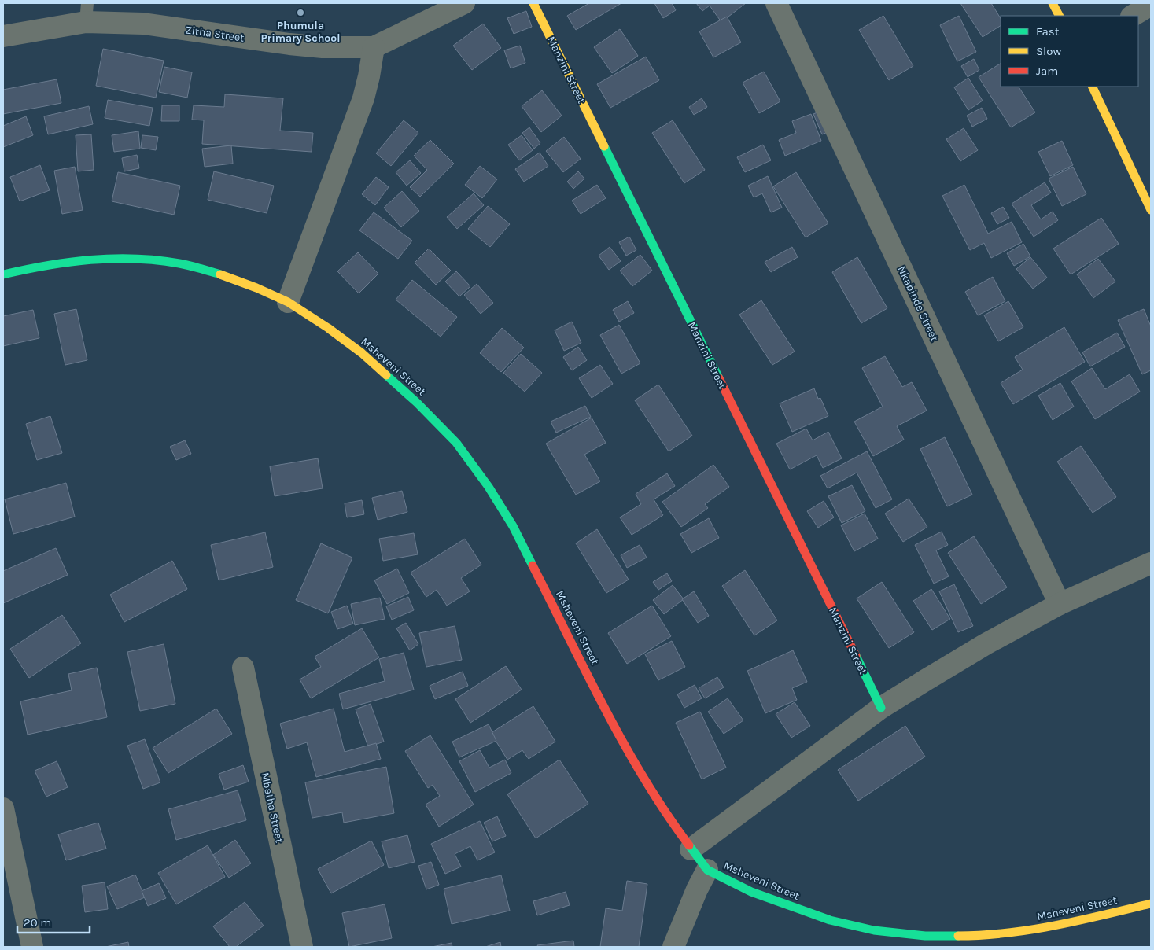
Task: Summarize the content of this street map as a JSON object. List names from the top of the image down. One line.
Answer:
{"streets":{"street":["Zitha Street","Manzini Street","Nkabinde Street","Msheveni Street","Mbatha Street"]},"places":["Phumula Primary School"],"legend":["Fast","Slow","Jam"],"scale_bar":"20 m"}
